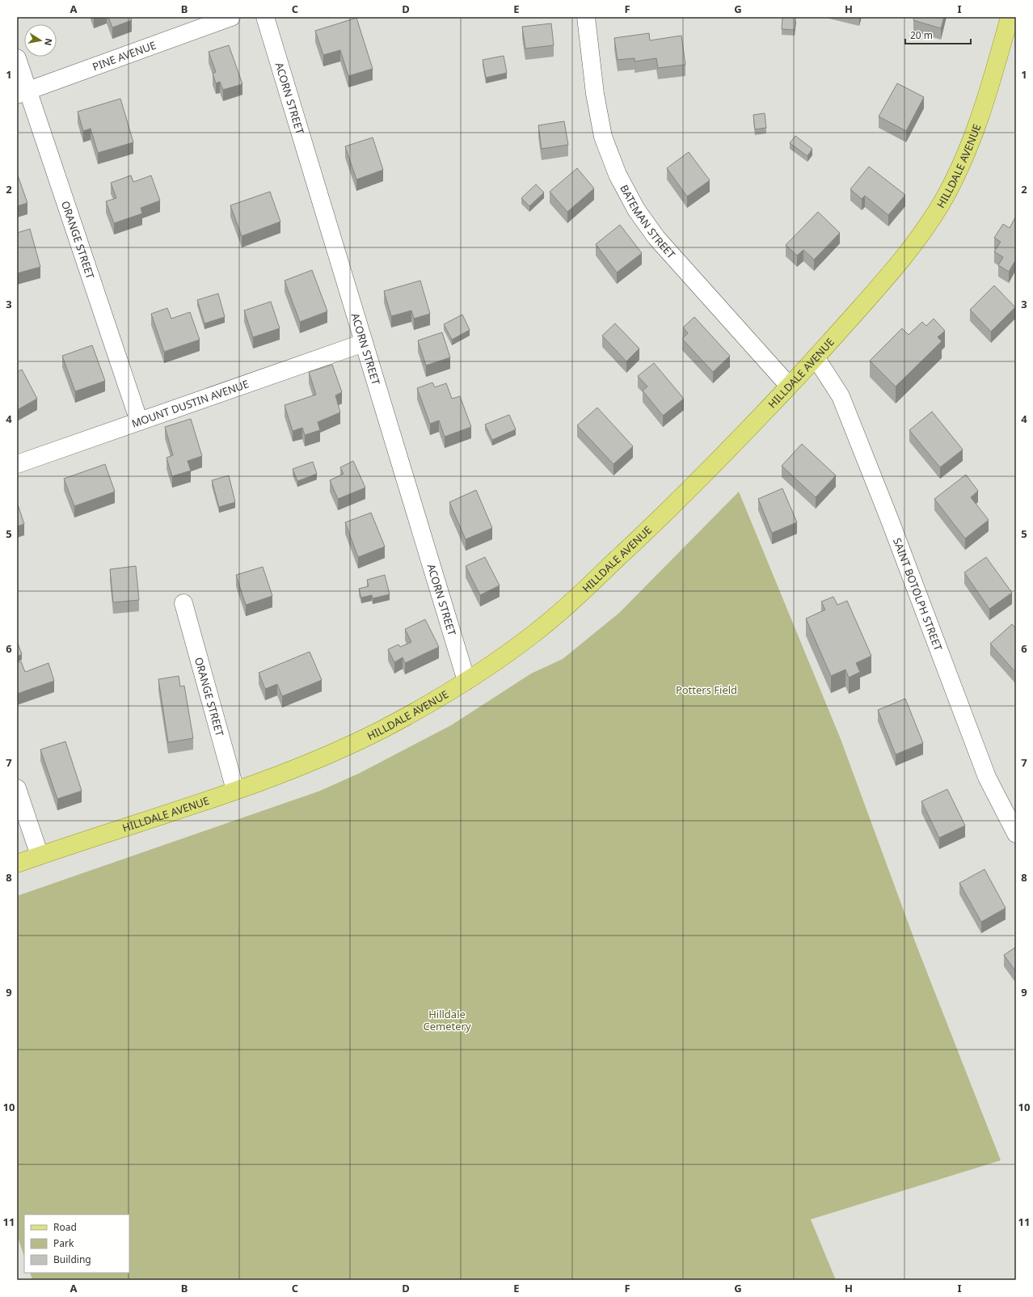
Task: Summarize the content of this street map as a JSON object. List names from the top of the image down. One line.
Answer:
{"streets":{"main road":["HILLDALE AVENUE"],"street":["PINE AVENUE","ACORN STREET","BATEMAN STREET","ORANGE STREET","MOUNT DUSTIN AVENUE","SAINT BOTOLPH STREET"]},"crossings":[["PINE AVENUE","ORANGE STREET"],["ACORN STREET","HILLDALE AVENUE"],["ACORN STREET","MOUNT DUSTIN AVENUE"],["HILLDALE AVENUE","BATEMAN STREET"],["HILLDALE AVENUE","ORANGE STREET"],["HILLDALE AVENUE","SAINT BOTOLPH STREET"],["ORANGE STREET","MOUNT DUSTIN AVENUE"]],"parks":["Potters Field","Hilldale Cemetery"],"legend":["Road","Park","Building"],"scale_bar":"20 m","north":"right","grid":{"columns":["A","B","C","D","E","F","G","H","I"],"rows":["1","2","3","4","5","6","7","8","9","10","11"]}}
